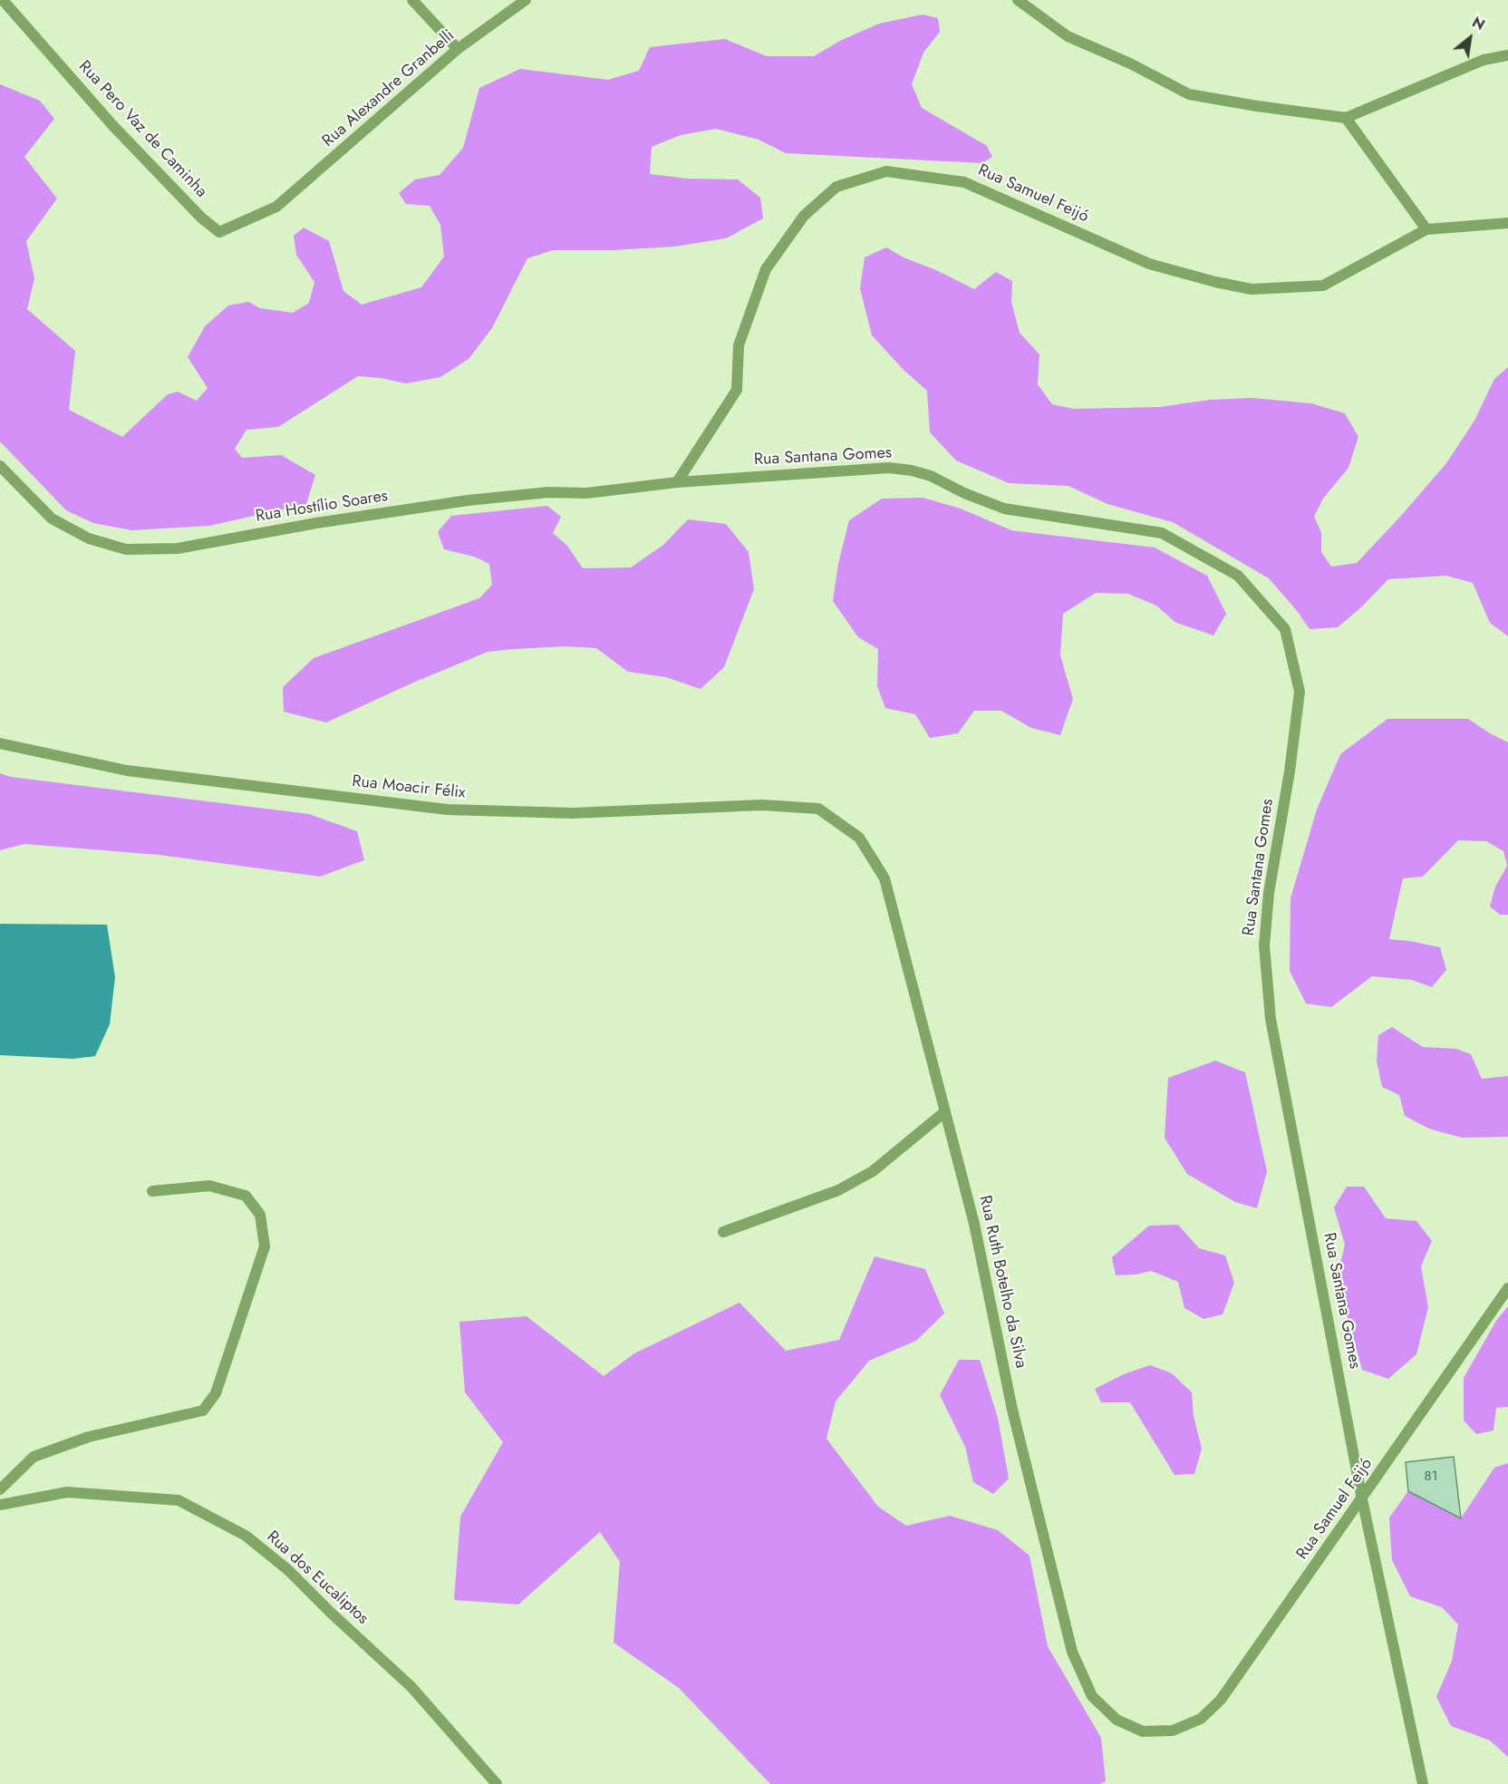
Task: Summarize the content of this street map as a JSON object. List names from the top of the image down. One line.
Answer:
{"streets":{"street":["Rua Alexandre Granbelli","Rua Pero Vaz de Caminha","Rua Samuel Feijó","Rua Santana Gomes","Rua Hostílio Soares","Rua Moacir Félix","Rua Ruth Botelho da Silva","Rua dos Eucaliptos"]},"crossings":[["Rua Alexandre Granbelli","Rua Pero Vaz de Caminha"],["Rua Samuel Feijó","Rua Santana Gomes"],["Rua Samuel Feijó","Rua Hostílio Soares"],["Rua Samuel Feijó","Rua Ruth Botelho da Silva"],["Rua Santana Gomes","Rua Hostílio Soares"],["Rua Moacir Félix","Rua Ruth Botelho da Silva"]],"house_numbers":["81"],"north":"top right"}
